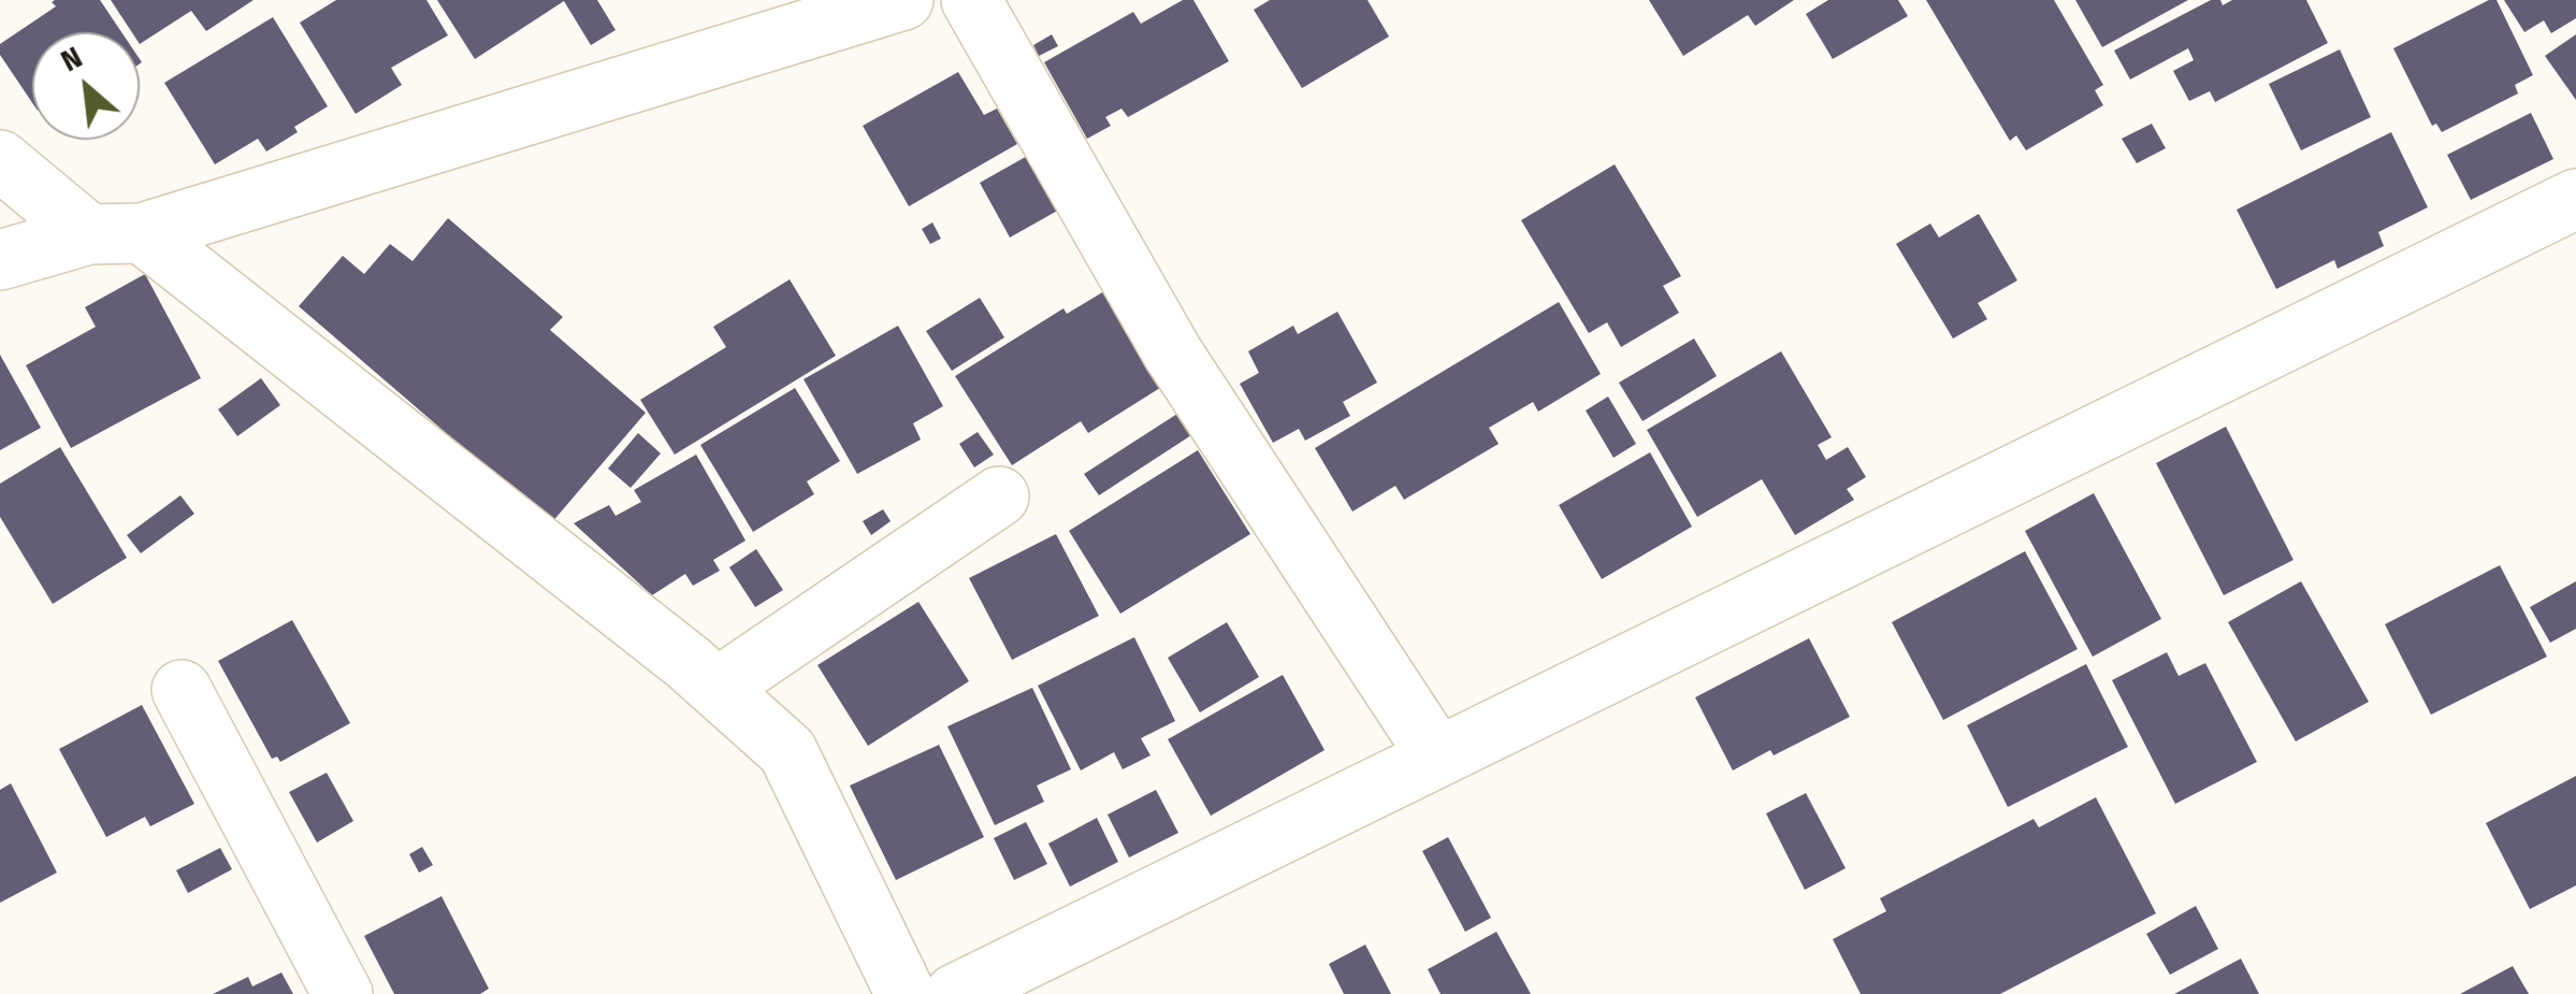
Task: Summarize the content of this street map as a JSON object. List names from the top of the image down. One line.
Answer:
{"north":"top left"}
